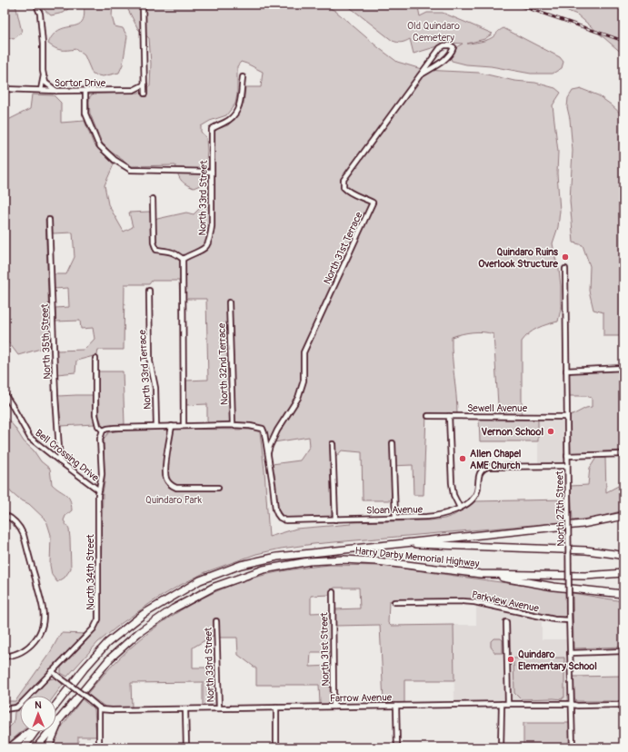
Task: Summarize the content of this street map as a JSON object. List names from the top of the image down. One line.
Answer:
{"streets":{"highway":["Harry Darby Memorial Highway"],"street":["Sortor Drive","North 33rd Street","North 31st Terrace","North 35th Street","North 32nd Terrace","North 33rd Terrace","Sewell Avenue","Bell Crossing Drive","North 27th Street","Sloan Avenue","North 34th Street","Parkview Avenue","North 31st Street","Farrow Avenue"]},"crossings":[["North 33rd Street","Farrow Avenue"],["North 31st Terrace","Sloan Avenue"],["North 35th Street","Bell Crossing Drive"],["Sewell Avenue","North 27th Street"],["Bell Crossing Drive","North 34th Street"],["North 27th Street","Sloan Avenue"],["North 27th Street","Parkview Avenue"],["North 27th Street","Farrow Avenue"],["North 31st Street","Farrow Avenue"]],"parks":["Old Quindaro Cemetery","Quindaro Park"],"places":["Quindaro Ruins Overlook Structure","Vernon School","Allen Chapel AME Church","Quindaro Elementary School"],"north":"top"}
